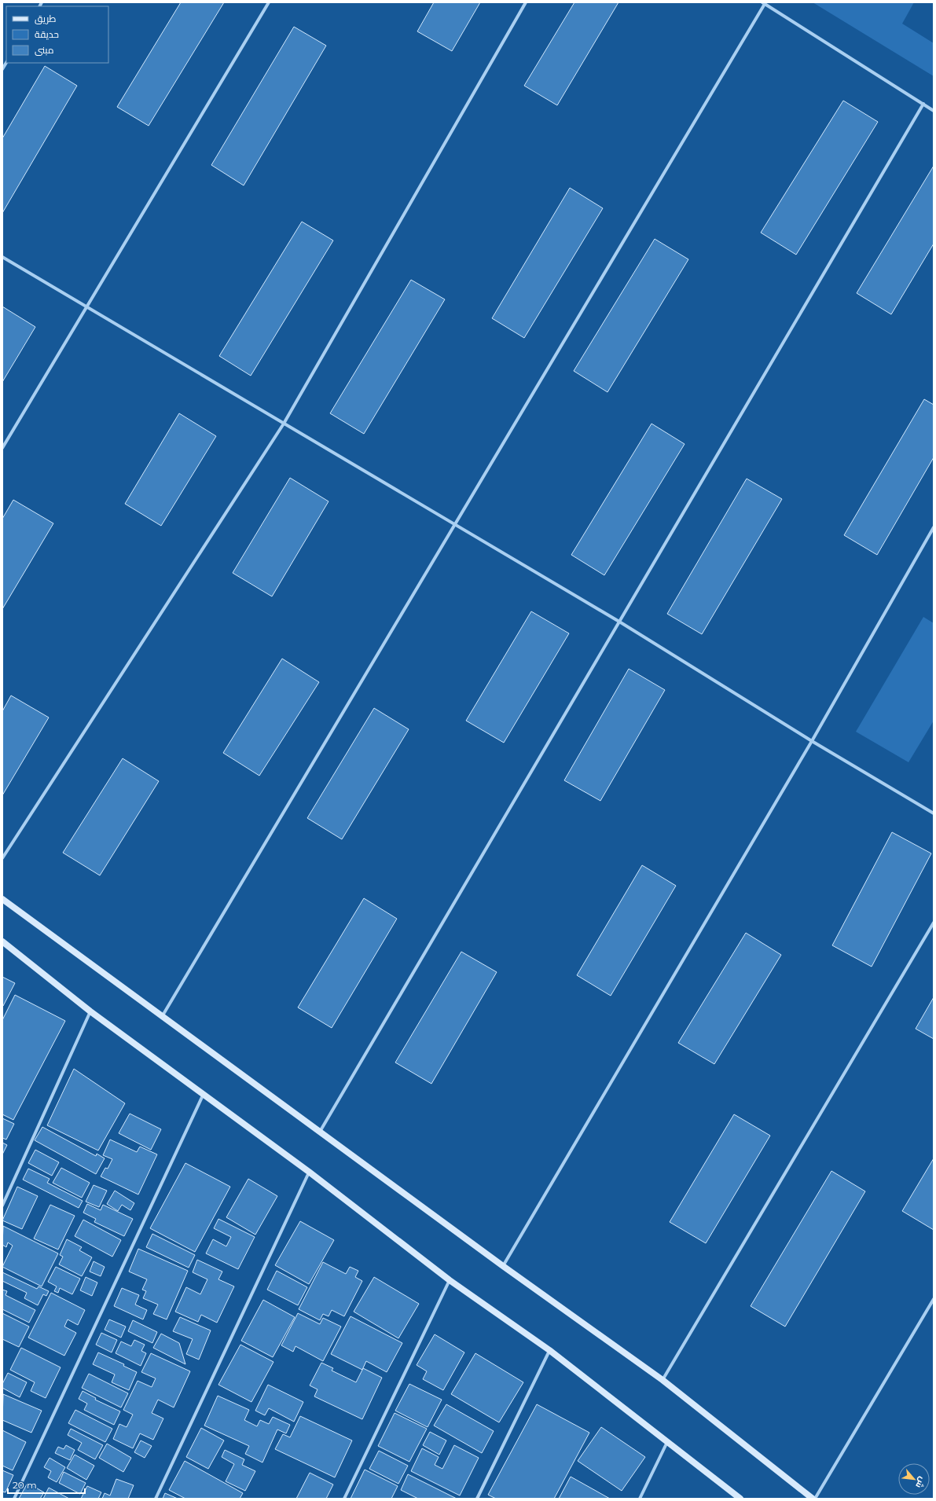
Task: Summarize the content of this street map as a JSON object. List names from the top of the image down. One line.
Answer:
{"legend":["طريق","حديقة","مبنى"],"scale_bar":"20 m","north":"bottom right"}
